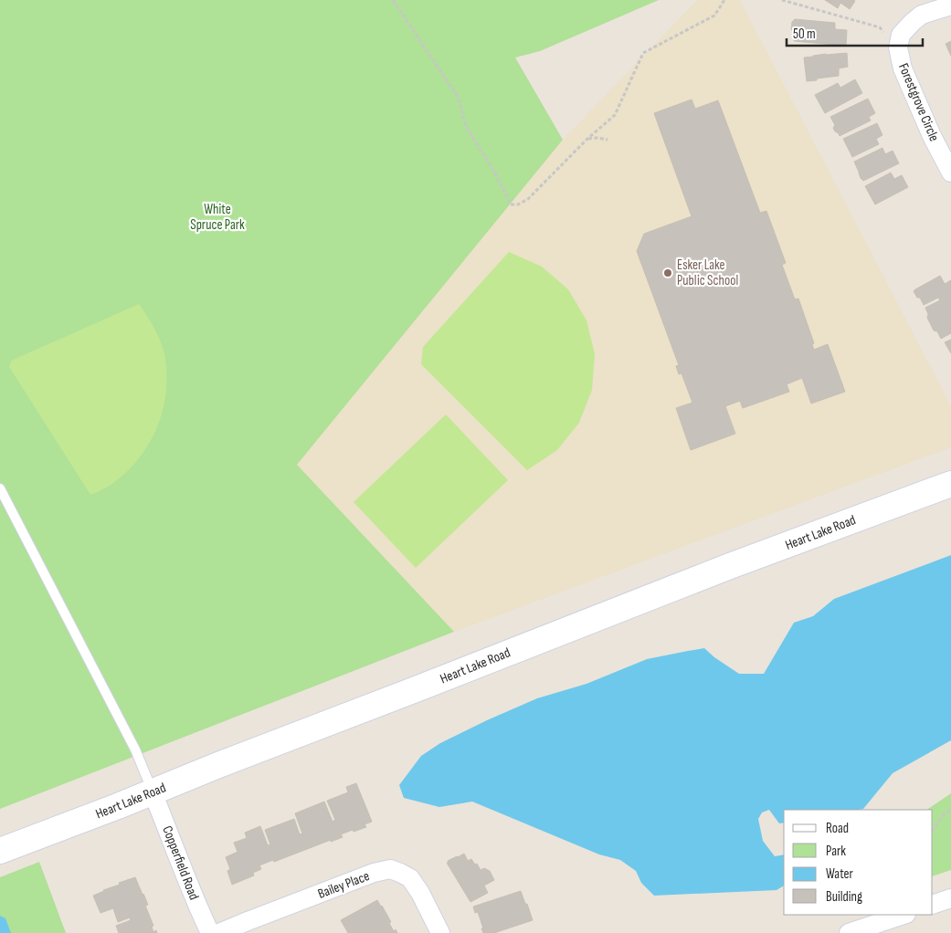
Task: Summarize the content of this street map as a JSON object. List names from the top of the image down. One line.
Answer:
{"streets":{"street":["Forestgrove Circle","Heart Lake Road","Copperfield Road","Bailey Place"]},"crossings":[["Heart Lake Road","Copperfield Road"]],"parks":["White Spruce Park"],"places":["Esker Lake Public School"],"legend":["Road","Park","Water","Building"],"scale_bar":"50 m"}
